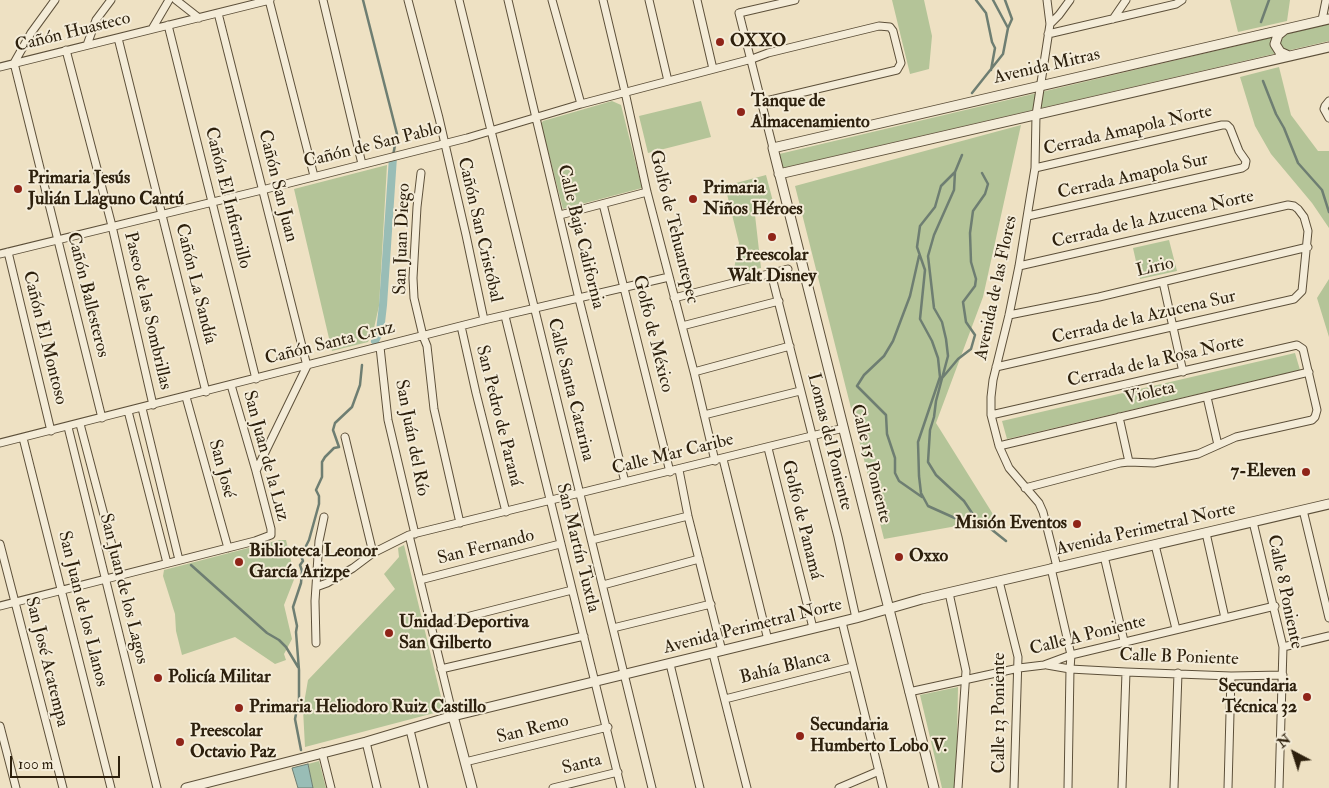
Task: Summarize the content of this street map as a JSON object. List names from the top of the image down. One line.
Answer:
{"streets":{"street":["Cañón Huasteco","Avenida Mitras","Cerrada Amapola Norte","Cañón de San Pablo","Cerrada Amapola Sur","Cañón San Juan","Cañón El Infiernillo","Cerrada de la Azucena Norte","Golfo de Tehuantepec","Cañón San Cristóbal","Calle Baja California","San Juan Diego","Lirio","Cañón La Sandía","Avenida de las Flores","Cañón Ballesteros","Paseo de las Sombrillas","Cerrada de la Azucena Sur","Golfo de México","Cañón El Montoso","Cañón Santa Cruz","Cerrada de la Rosa Norte","Calle Santa Catarina","Violeta","San Pedro de Paraná","San Juán del Río","Lomas del Poniente","Calle Mar Caribe","San Juan de la Luz","Calle 15 Poniente","San José","Golfo de Panamá","Avenida Perimetral Norte","San Fernando","San Martín Tuxtla","San Juan de los Lagos","Calle 8 Poniente","San Juan de los Llanos","Calle A Poniente","Calle B Poniente","San José Acatempa","Bahía Blanca","Calle 13 Poniente","San Remo","Santa"]},"crossings":[["Cañón Huasteco","Cañón San Juan"],["Cañón Huasteco","Cañón El Infiernillo"],["Cañón Huasteco","Cañón La Sandía"],["Cañón Huasteco","Cañón Ballesteros"],["Cañón Huasteco","Paseo de las Sombrillas"],["Avenida Mitras","Avenida de las Flores"],["Avenida Mitras","Calle 15 Poniente"],["Cerrada Amapola Norte","Cerrada Amapola Sur"],["Cerrada Amapola Norte","Avenida de las Flores"],["Cañón de San Pablo","Cañón San Juan"],["Cañón de San Pablo","Cañón El Infiernillo"],["Cañón de San Pablo","Golfo de Tehuantepec"],["Cañón de San Pablo","Cañón San Cristóbal"],["Cañón de San Pablo","Calle Baja California"],["Cañón de San Pablo","Cañón La Sandía"],["Cañón de San Pablo","Cañón Ballesteros"],["Cañón de San Pablo","Paseo de las Sombrillas"],["Cañón de San Pablo","Cañón El Montoso"],["Cañón de San Pablo","Calle Santa Catarina"],["Cerrada Amapola Sur","Avenida de las Flores"],["Cañón San Juan","Cañón Santa Cruz"],["Cañón El Infiernillo","Cañón Santa Cruz"],["Cerrada de la Azucena Norte","Lirio"],["Cerrada de la Azucena Norte","Avenida de las Flores"],["Cerrada de la Azucena Norte","Cerrada de la Azucena Sur"],["Golfo de Tehuantepec","Cañón Santa Cruz"],["Golfo de Tehuantepec","Calle Mar Caribe"],["Cañón San Cristóbal","Cañón Santa Cruz"],["Calle Baja California","Cañón Santa Cruz"],["Calle Baja California","Calle Mar Caribe"],["San Juan Diego","Cañón Santa Cruz"],["San Juan Diego","Calle Mar Caribe"],["Lirio","Avenida de las Flores"],["Lirio","Cerrada de la Azucena Sur"],["Cañón La Sandía","Cañón Santa Cruz"],["Avenida de las Flores","Cerrada de la Azucena Sur"],["Avenida de las Flores","Cerrada de la Rosa Norte"],["Avenida de las Flores","Violeta"],["Avenida de las Flores","Avenida Perimetral Norte"],["Avenida de las Flores","Calle A Poniente"],["Avenida de las Flores","Calle B Poniente"],["Cañón Ballesteros","Cañón Santa Cruz"],["Paseo de las Sombrillas","Cañón Santa Cruz"],["Golfo de México","Cañón Santa Cruz"],["Golfo de México","Calle Mar Caribe"],["Cañón El Montoso","Cañón Santa Cruz"],["Cañón Santa Cruz","Calle Santa Catarina"],["Cañón Santa Cruz","San Pedro de Paraná"],["Cañón Santa Cruz","San Juán del Río"],["Cañón Santa Cruz","San Juan de la Luz"],["Cañón Santa Cruz","San José"],["Cañón Santa Cruz","San Martín Tuxtla"],["Cañón Santa Cruz","San Juan de los Lagos"],["Cañón Santa Cruz","San Juan de los Llanos"],["Cerrada de la Rosa Norte","Violeta"],["Calle Santa Catarina","Calle Mar Caribe"],["Calle Santa Catarina","Avenida Perimetral Norte"],["San Pedro de Paraná","Calle Mar Caribe"],["San Juán del Río","Calle Mar Caribe"],["San Juán del Río","Avenida Perimetral Norte"],["San Juán del Río","San Fernando"],["San Juán del Río","San Remo"],["Lomas del Poniente","Calle Mar Caribe"],["Lomas del Poniente","Avenida Perimetral Norte"],["Calle Mar Caribe","Calle 15 Poniente"],["Calle Mar Caribe","Golfo de Panamá"],["Calle Mar Caribe","San Martín Tuxtla"],["San Juan de la Luz","San José"],["Calle 15 Poniente","Avenida Perimetral Norte"],["Calle 15 Poniente","Calle A Poniente"],["Golfo de Panamá","Avenida Perimetral Norte"],["Avenida Perimetral Norte","San Martín Tuxtla"],["Avenida Perimetral Norte","Calle 8 Poniente"],["Avenida Perimetral Norte","Calle 13 Poniente"],["San Fernando","San Martín Tuxtla"],["San Martín Tuxtla","San Remo"],["San Martín Tuxtla","Santa"],["Calle 8 Poniente","Calle A Poniente"],["Calle 8 Poniente","Calle B Poniente"],["Calle A Poniente","Calle B Poniente"],["Calle A Poniente","Calle 13 Poniente"]],"places":["OXXO","Tanque de Almacenamiento","Primaria Jesús Julián Llaguno Cantú","Primaria Niños Héroes","Preescolar Walt Disney","7-Eleven","Misión Eventos","Oxxo","Biblioteca Leonor García Arizpe","Unidad Deportiva San Gilberto","Policía Militar","Secundaria Técnica 32","Primaria Heliodoro Ruiz Castillo","Secundaria Humberto Lobo V.","Preescolar Octavio Paz"],"scale_bar":"100 m","north":"top left"}
